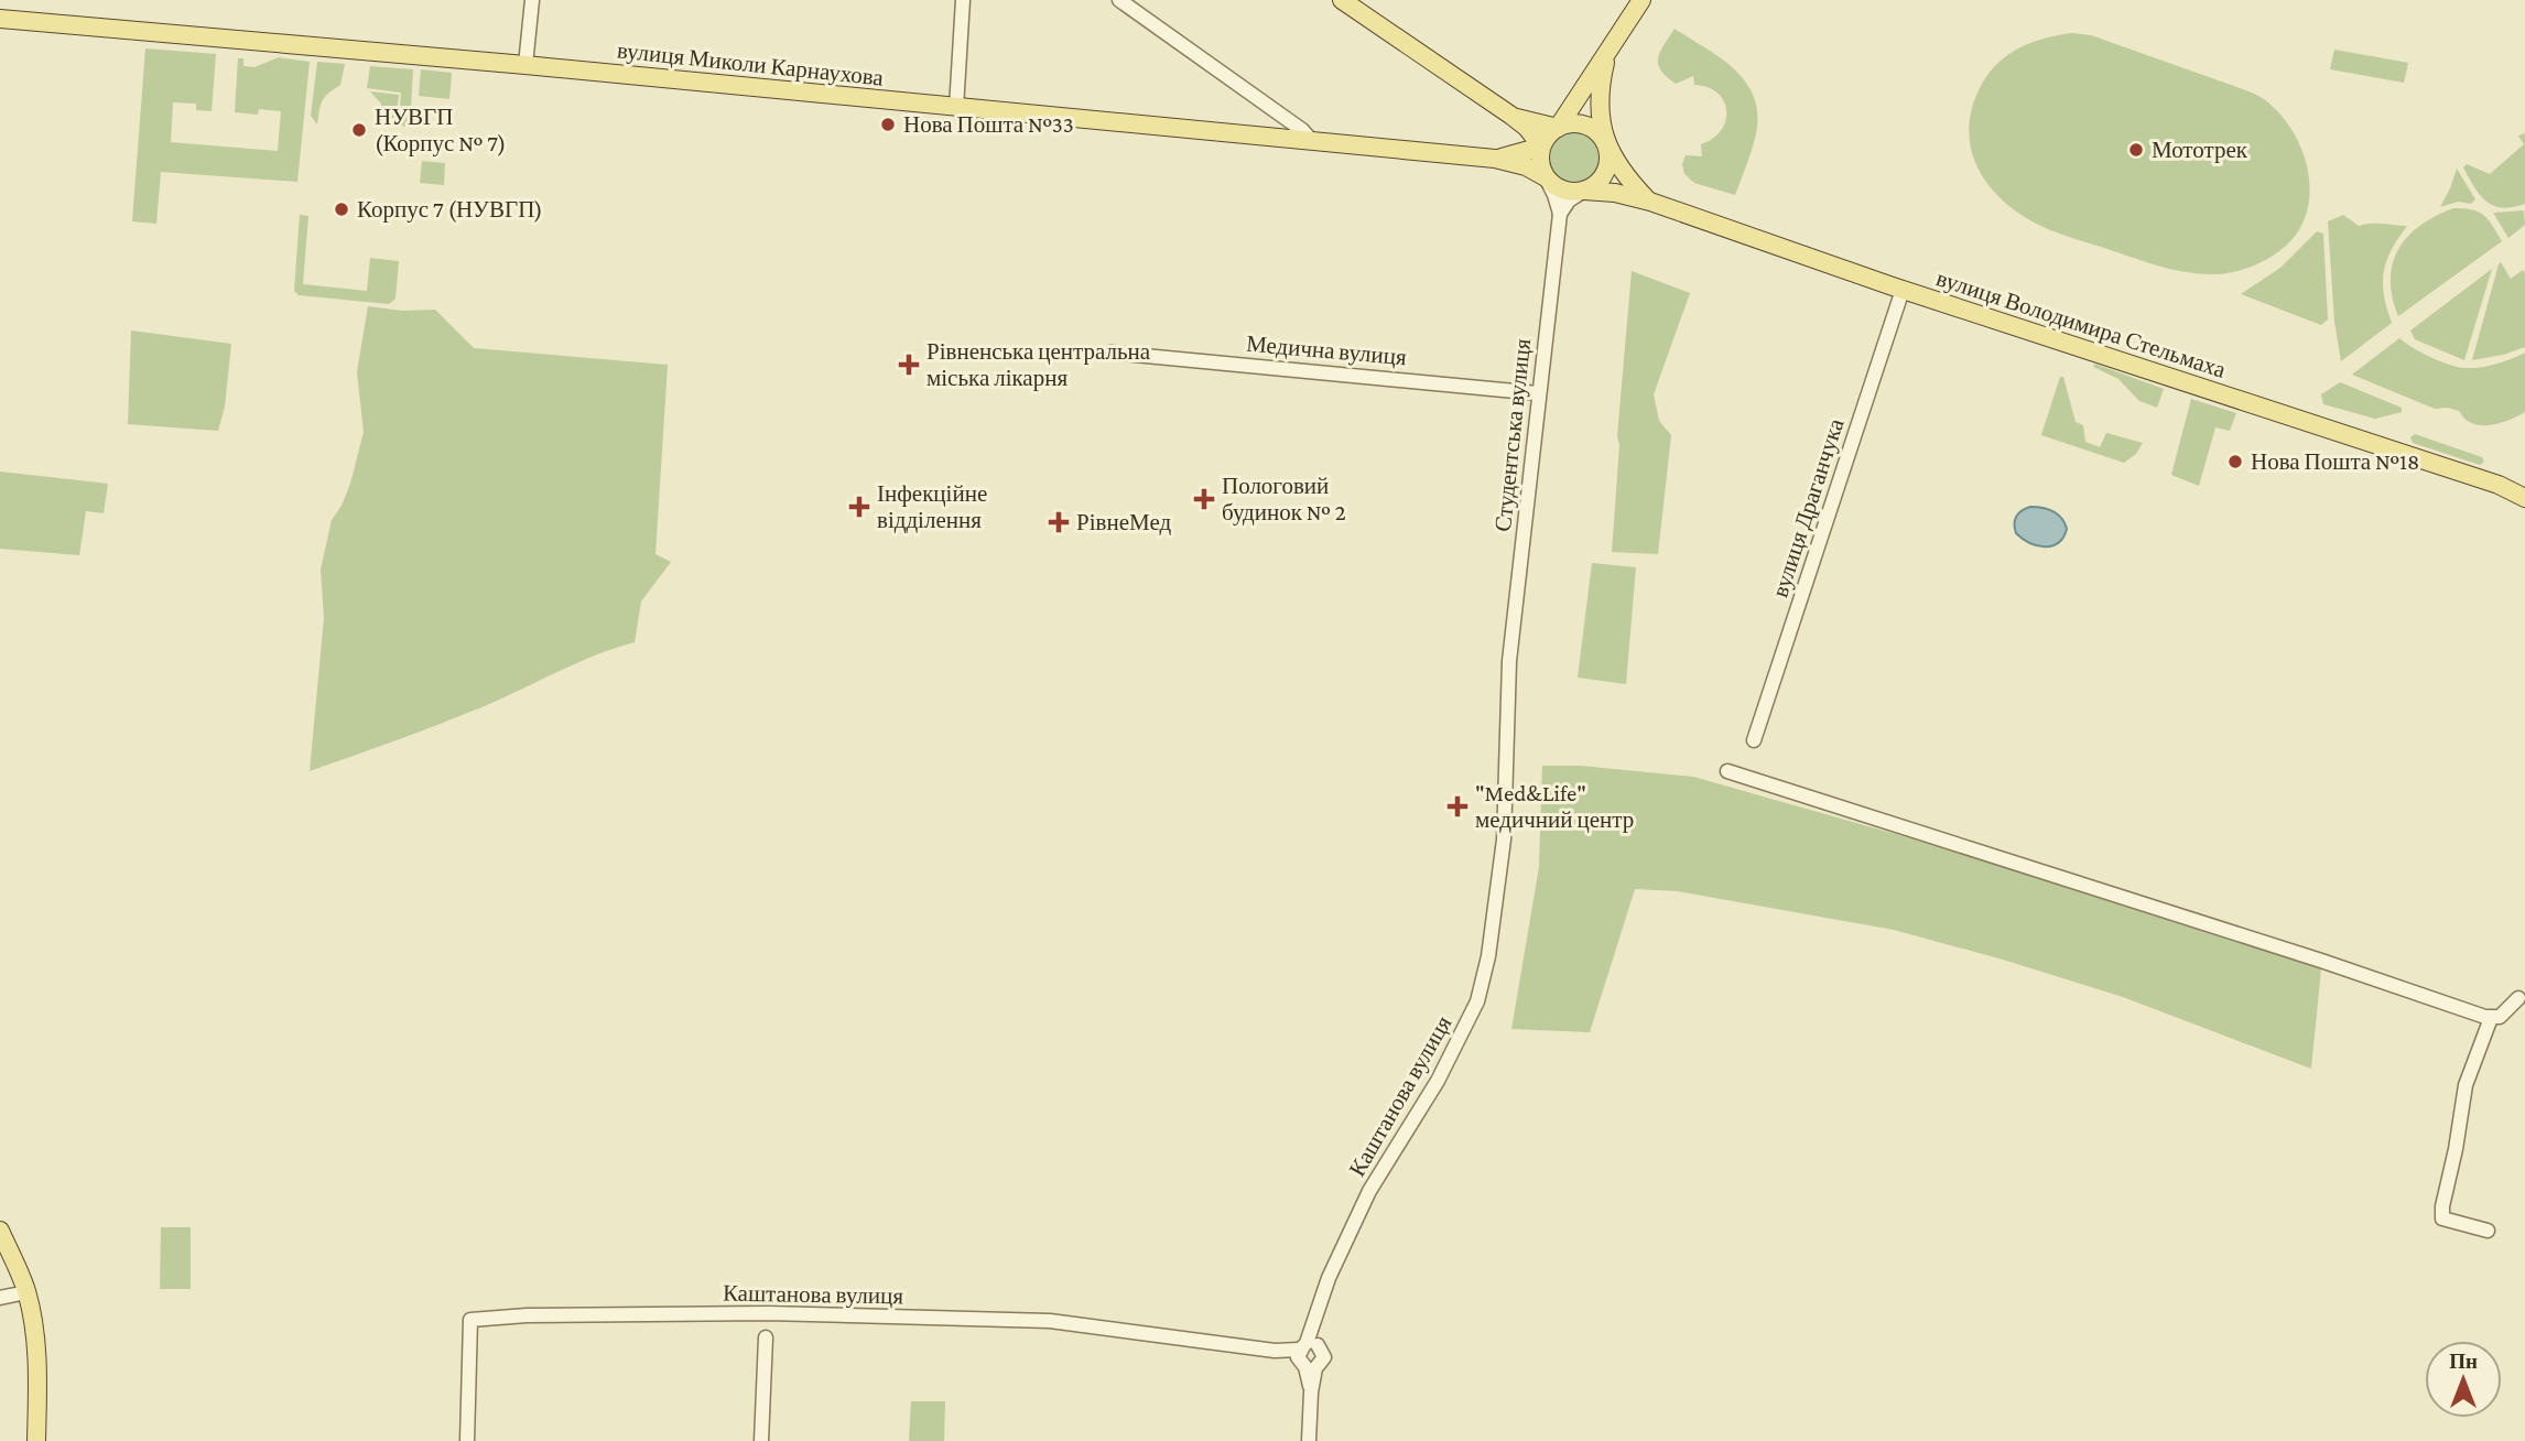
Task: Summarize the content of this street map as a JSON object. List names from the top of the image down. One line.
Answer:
{"streets":{"main road":["вулиця Миколи Карнаухова","вулиця Володимира Стельмаха"],"street":["Медична вулиця","Студентська вулиця","вулиця Драганчука","Каштанова вулиця"]},"crossings":[["вулиця Миколи Карнаухова","вулиця Володимира Стельмаха"],["вулиця Володимира Стельмаха","вулиця Драганчука"],["Медична вулиця","Студентська вулиця"],["Студентська вулиця","Каштанова вулиця"]],"places":{"other":["Нова Пошта №33","НУВГП (Корпус № 7)","Мототрек","Корпус 7 (НУВГП)","Нова Пошта №18"],"health":["Рівненська центральна міська лікарня","Пологовий будинок № 2","Інфекційне відділення","РівнеМед","\"Med&Life\" медичний центр"]},"north":"top"}
